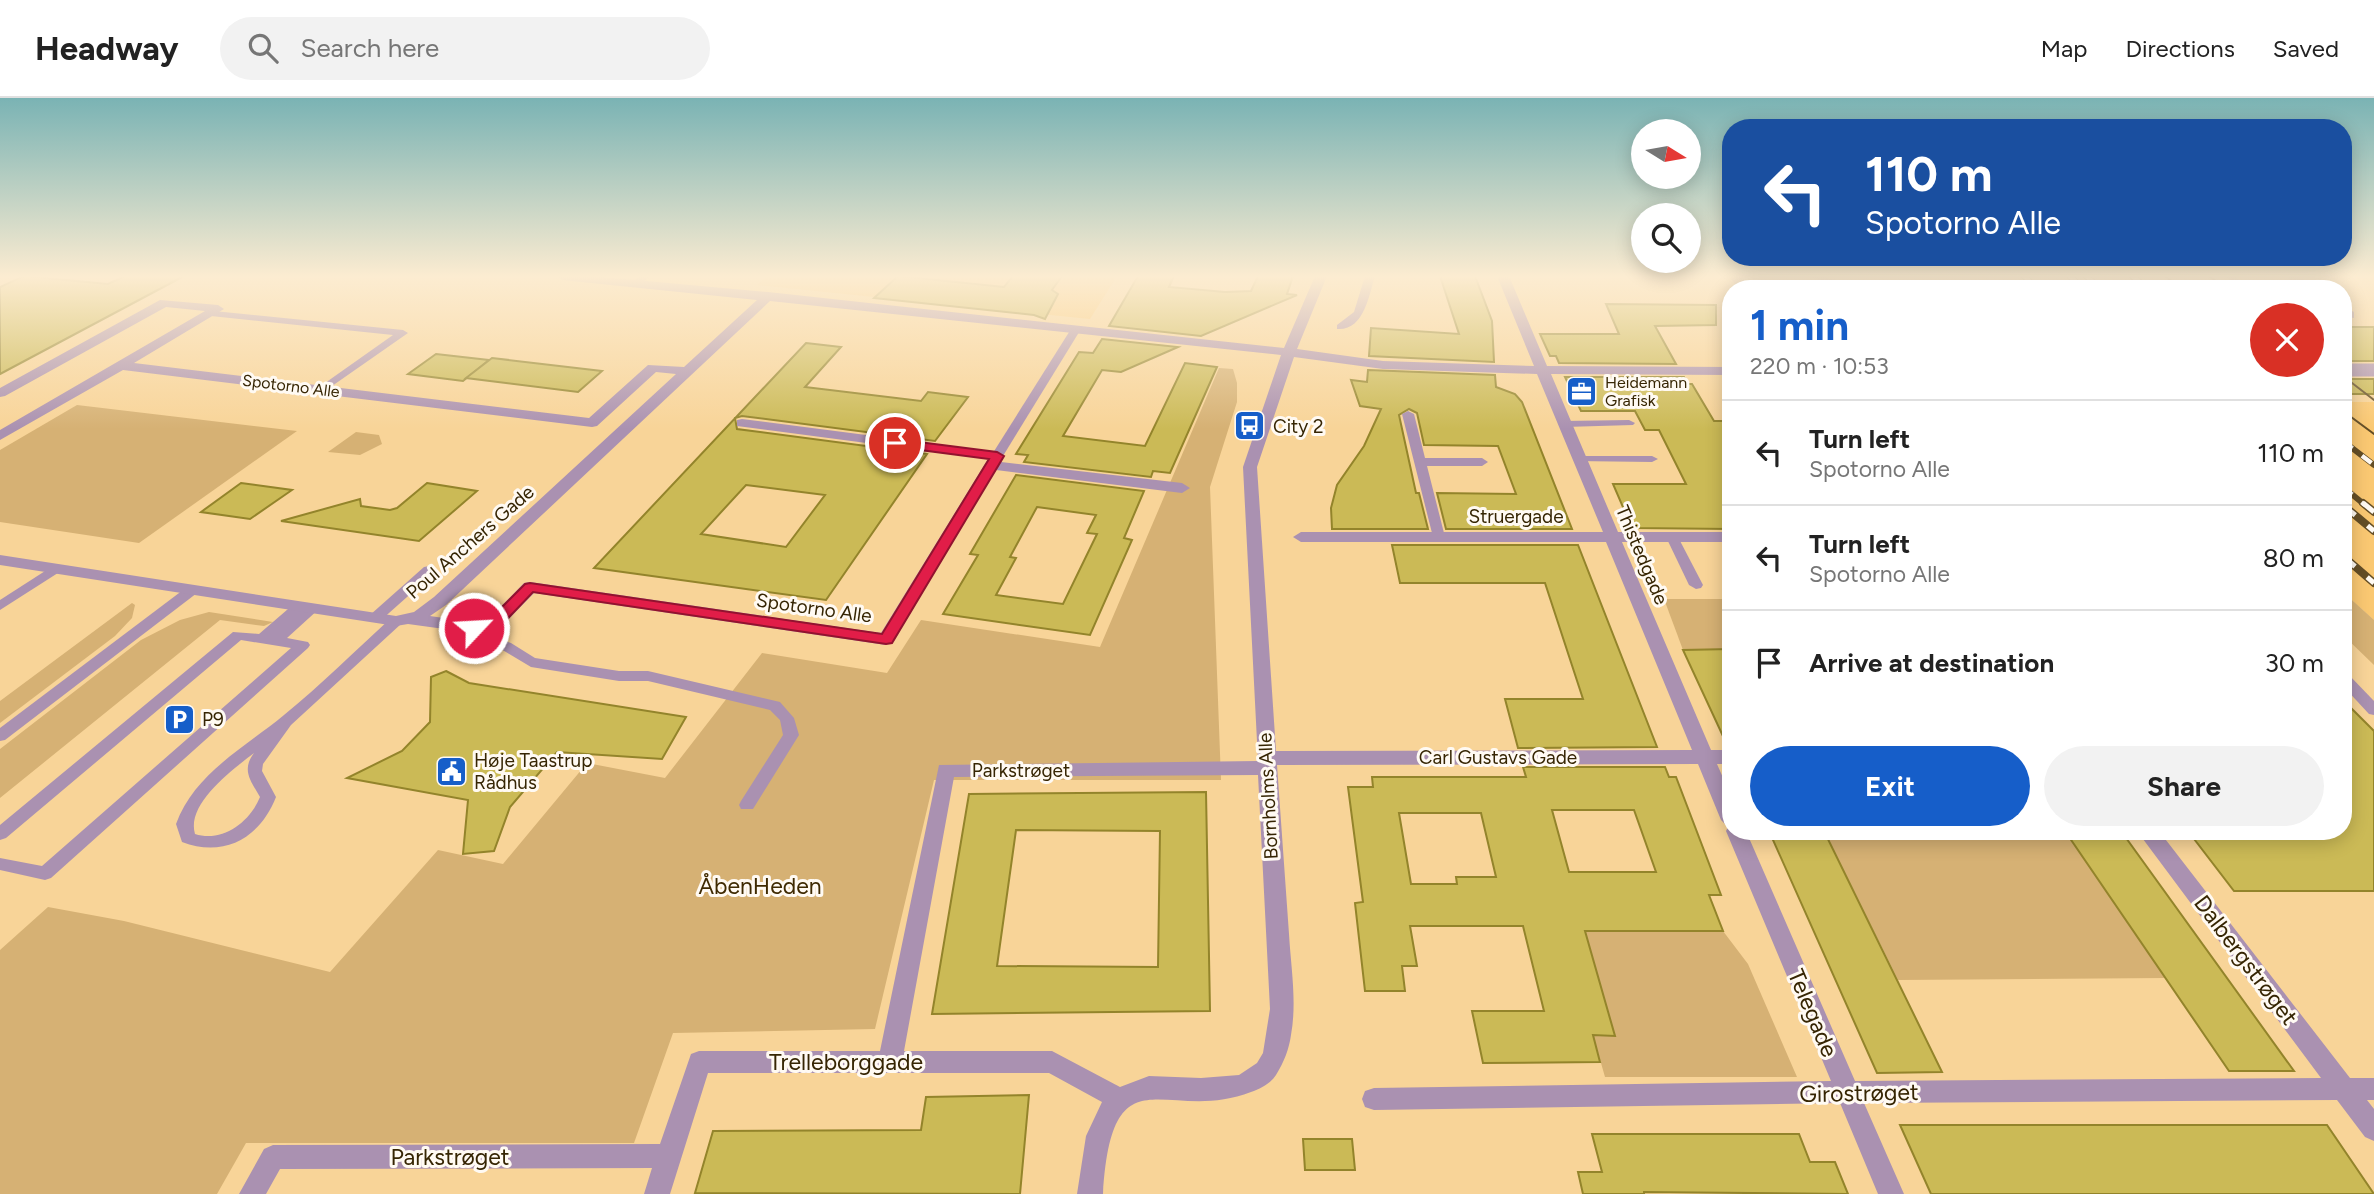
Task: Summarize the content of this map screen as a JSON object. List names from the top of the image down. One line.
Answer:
{"streets":{"street":["Spotorno Alle","Struergade","Poul Anchers Gade","Thistedgade","Carl Gustavs Gade","Parkstrøget","Bornholms Alle","Dalbergstrøget","Telegade","Trelleborggade","Girostrøget"]},"crossings":[["Spotorno Alle","Poul Anchers Gade"],["Struergade","Thistedgade"],["Thistedgade","Carl Gustavs Gade"],["Carl Gustavs Gade","Parkstrøget"],["Carl Gustavs Gade","Bornholms Alle"],["Parkstrøget","Bornholms Alle"],["Parkstrøget","Trelleborggade"],["Bornholms Alle","Trelleborggade"],["Dalbergstrøget","Girostrøget"],["Telegade","Girostrøget"]],"parks":["ÅbenHeden"],"places":{"office":["Heidemann Grafisk"],"bus stop":["City 2"],"parking":["P9"],"public building":["Høje Taastrup Rådhus"]},"north":"right","page":{"header":"Headway","search":"Search here","nav":["Map","Directions","Saved"],"turn":["110 m","Spotorno Alle"],"heading":["1 min","220 m · 10:53"],"list":[{"name":"Turn left","note":"Spotorno Alle","value":"110 m"},{"name":"Turn left","note":"Spotorno Alle","value":"80 m"},{"name":"Arrive at destination","value":"30 m"}],"buttons":["Exit","Share"]}}
